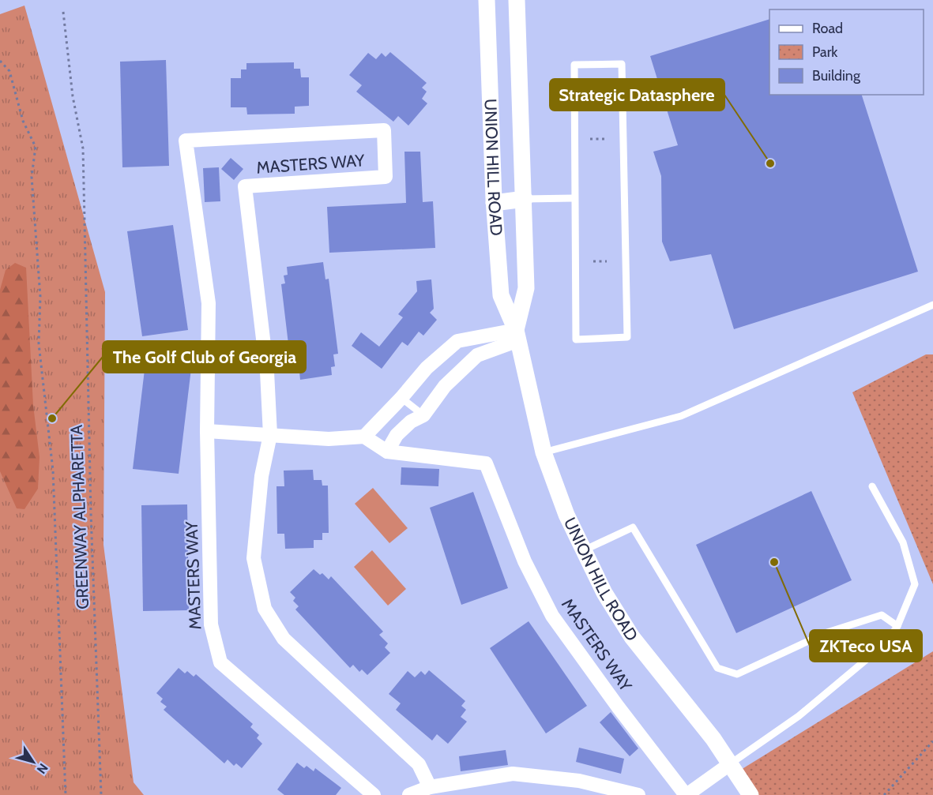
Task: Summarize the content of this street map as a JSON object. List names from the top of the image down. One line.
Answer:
{"streets":{"street":["MASTERS WAY","UNION HILL ROAD"],"path":["GREENWAY ALPHARETTA"]},"crossings":[["MASTERS WAY","UNION HILL ROAD"]],"places":["Strategic Datasphere","The Golf Club of Georgia","ZKTeco USA"],"legend":["Road","Park","Building"],"north":"bottom right"}
